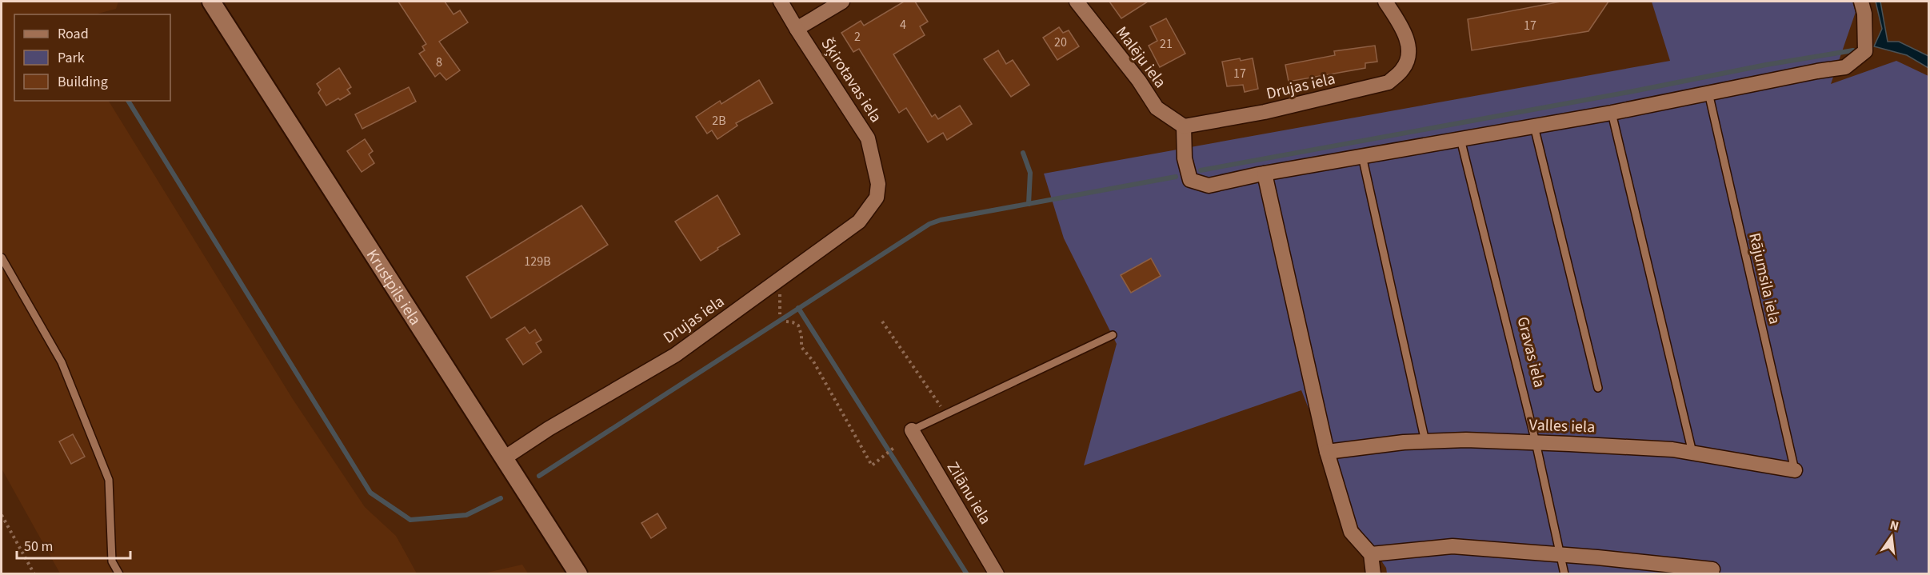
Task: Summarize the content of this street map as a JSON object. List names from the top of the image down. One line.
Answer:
{"streets":{"street":["Malēju iela","Šķirotavas iela","Drujas iela","Krustpils iela","Valles iela","Zilānu iela"],"lane":["Rājumsila iela","Gravas iela"]},"crossings":[["Malēju iela","Drujas iela"],["Šķirotavas iela","Drujas iela"],["Drujas iela","Krustpils iela"],["Rājumsila iela","Valles iela"],["Gravas iela","Valles iela"]],"house_numbers":["4","17","2","20","21","8","17","2B","129B"],"legend":["Road","Park","Building"],"scale_bar":"50 m","north":"top"}
